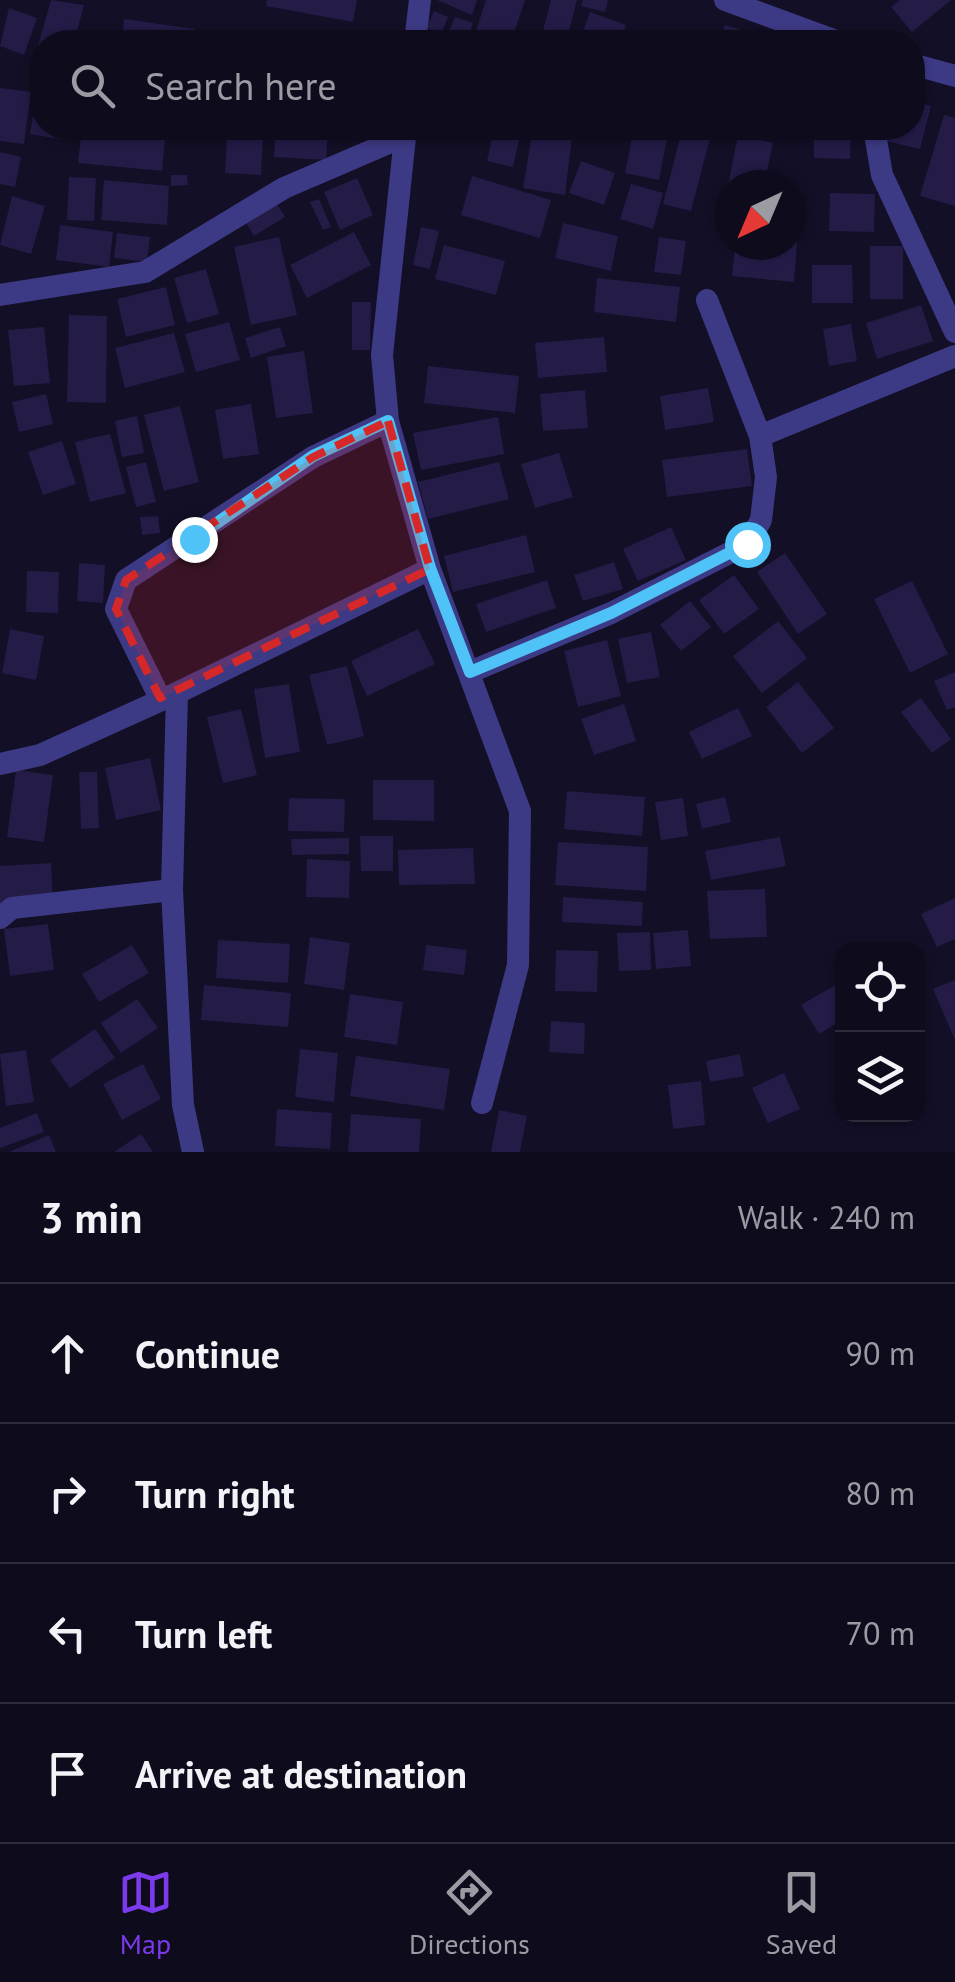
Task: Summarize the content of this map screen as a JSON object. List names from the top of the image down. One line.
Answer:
{"north":"bottom left","page":{"search":"Search here","heading":["3 min","Walk · 240 m"],"list":[["Continue","90 m"],["Turn right","80 m"],["Turn left","70 m"],"Arrive at destination"],"nav":["Map","Directions","Saved"]}}
